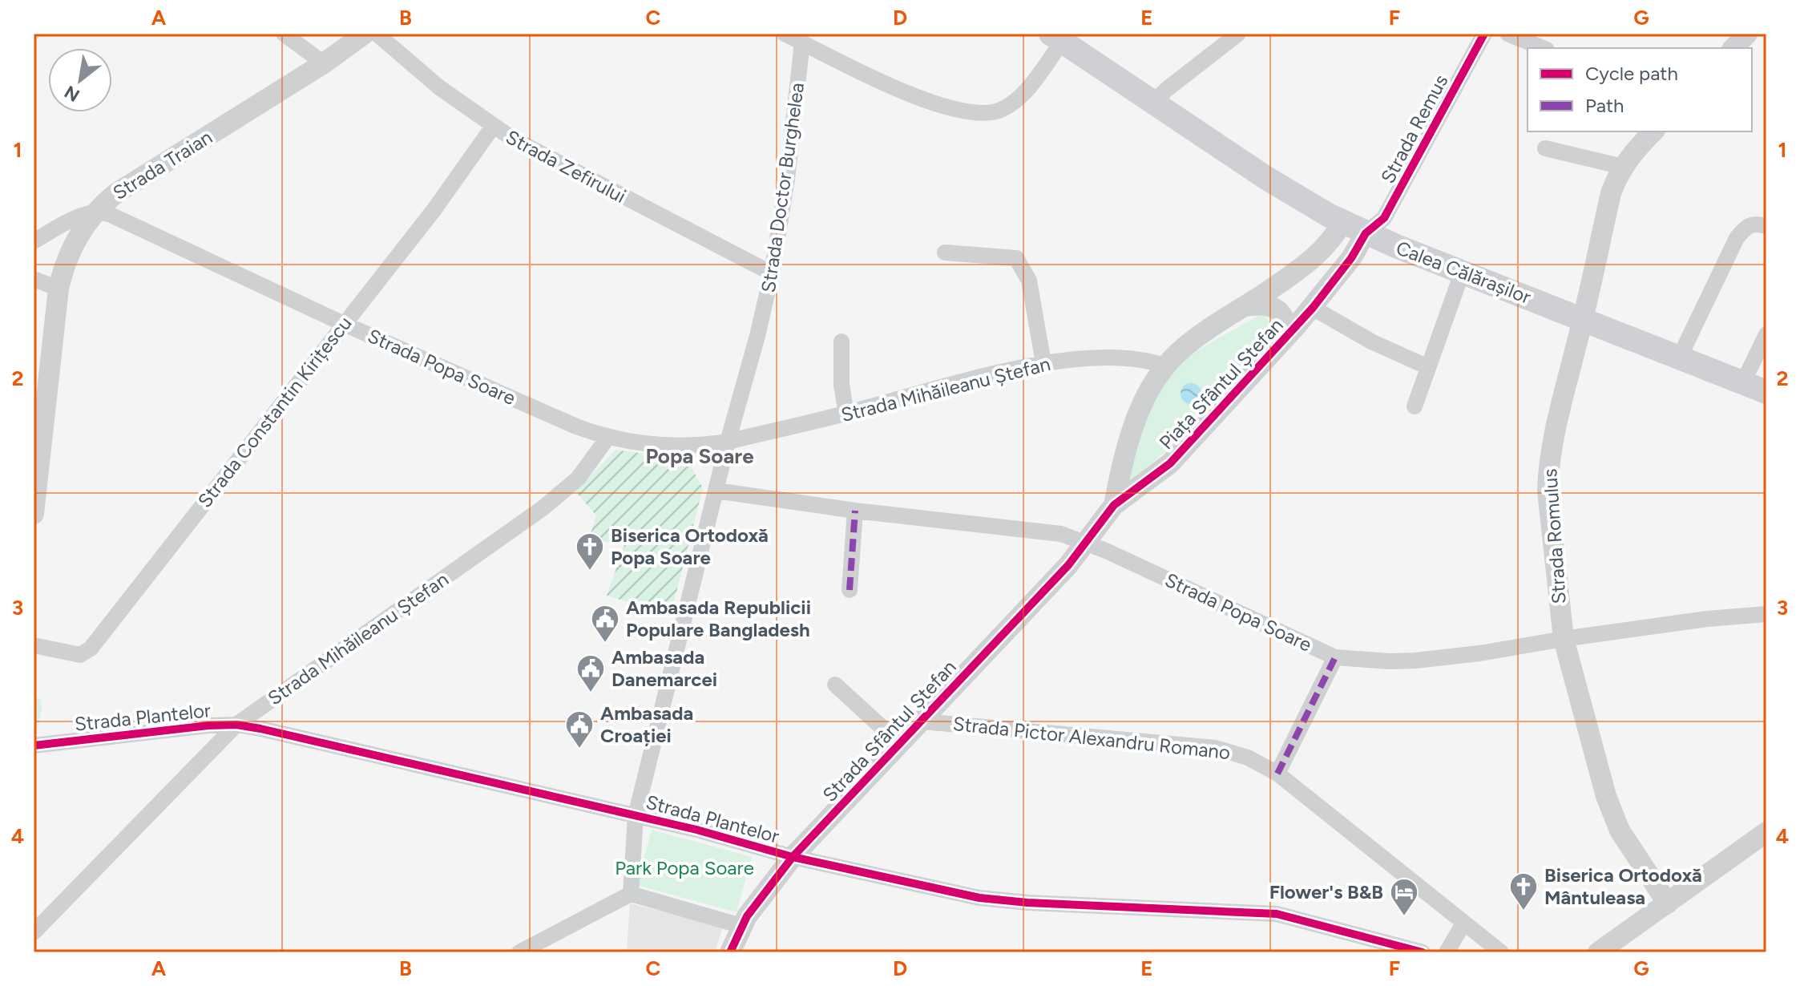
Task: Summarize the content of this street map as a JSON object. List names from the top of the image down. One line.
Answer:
{"streets":{"main road":["Calea Călărașilor"],"street":["Strada Remus","Strada Traian","Strada Zefirului","Strada Doctor Burghelea","Strada Popa Soare","Piața Sfântul Ștefan","Strada Mihăileanu Ștefan","Strada Constantin Kirițescu","Strada Romulus","Strada Plantelor","Strada Sfântul Ștefan","Strada Pictor Alexandru Romano"]},"crossings":[["Strada Remus","Calea Călărașilor"],["Strada Remus","Piața Sfântul Ștefan"],["Strada Traian","Strada Popa Soare"],["Strada Zefirului","Strada Doctor Burghelea"],["Strada Zefirului","Strada Constantin Kirițescu"],["Strada Doctor Burghelea","Strada Popa Soare"],["Strada Doctor Burghelea","Strada Mihăileanu Ștefan"],["Strada Doctor Burghelea","Strada Plantelor"],["Calea Călărașilor","Piața Sfântul Ștefan"],["Calea Călărașilor","Strada Romulus"],["Strada Popa Soare","Piața Sfântul Ștefan"],["Strada Popa Soare","Strada Mihăileanu Ștefan"],["Strada Popa Soare","Strada Constantin Kirițescu"],["Strada Popa Soare","Strada Romulus"],["Strada Popa Soare","Strada Sfântul Ștefan"],["Piața Sfântul Ștefan","Strada Mihăileanu Ștefan"],["Piața Sfântul Ștefan","Strada Sfântul Ștefan"],["Strada Mihăileanu Ștefan","Strada Plantelor"],["Strada Plantelor","Strada Sfântul Ștefan"],["Strada Sfântul Ștefan","Strada Pictor Alexandru Romano"]],"districts":["Popa Soare"],"parks":["Park Popa Soare"],"places":{"church":["Biserica Ortodoxă Popa Soare","Biserica Ortodoxă Mântuleasa"],"public building":["Ambasada Republicii Populare Bangladesh","Ambasada Danemarcei","Ambasada Croației"],"hotel":["Flower's B&B"]},"legend":["Cycle path","Path"],"north":"bottom left","grid":{"columns":["A","B","C","D","E","F","G"],"rows":["1","2","3","4"]}}
